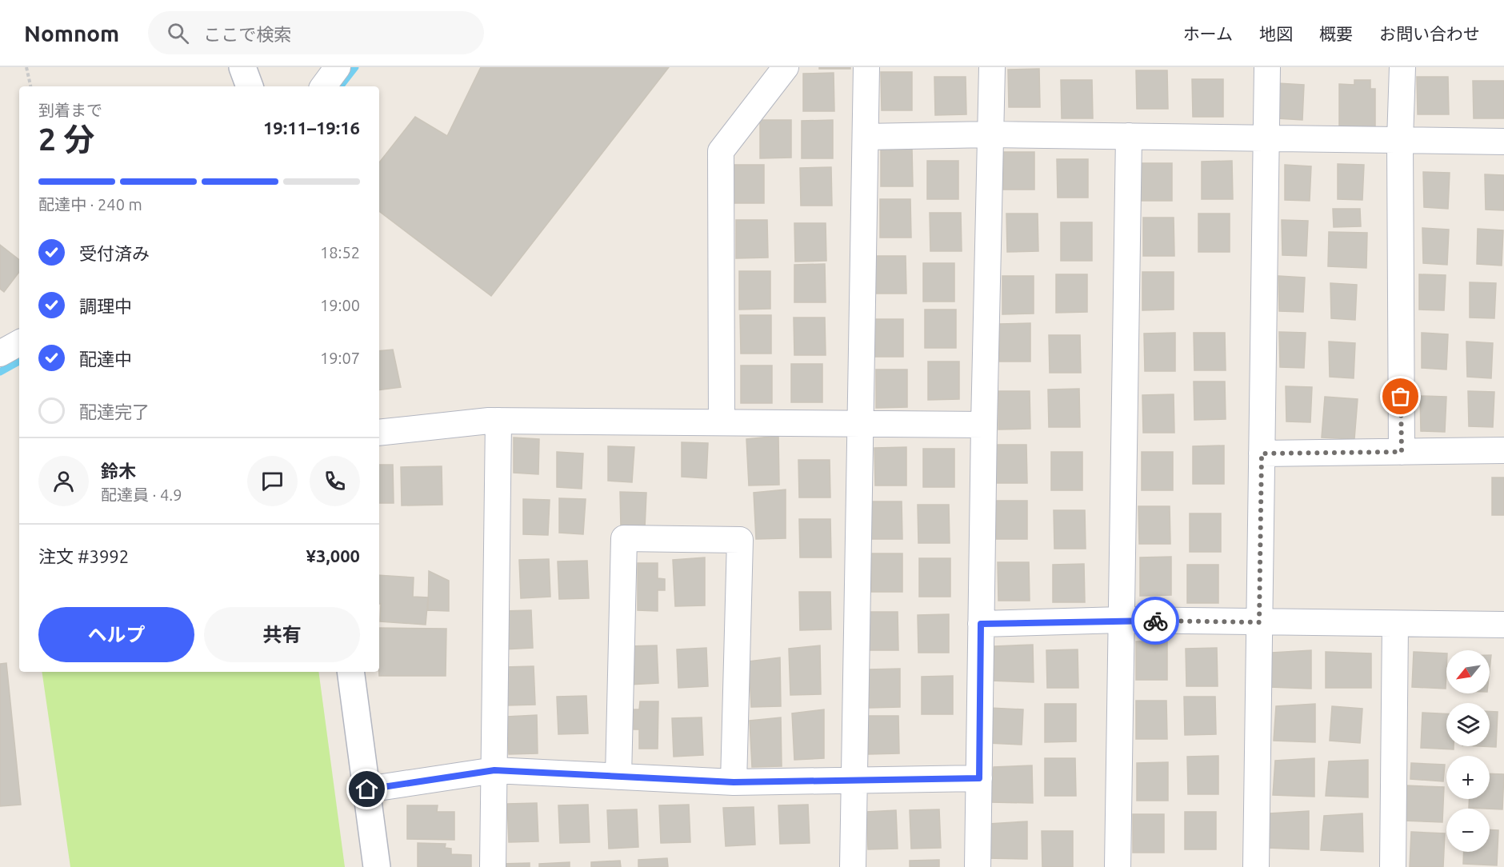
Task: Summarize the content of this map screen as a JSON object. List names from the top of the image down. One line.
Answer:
{"north":"bottom left","page":{"header":"Nomnom","search":"ここで検索","nav":["ホーム","地図","概要","お問い合わせ"],"heading":["2 分","到着まで","19:11–19:16"],"panel":["鈴木","配達員 · 4.9","注文 #3992","¥3,000"],"bar":"配達中 · 240 m","list":[["受付済み","18:52"],["調理中","19:00"],["配達中","19:07"],"配達完了"],"buttons":["ヘルプ","共有"],"map_buttons":["+","−"]}}
